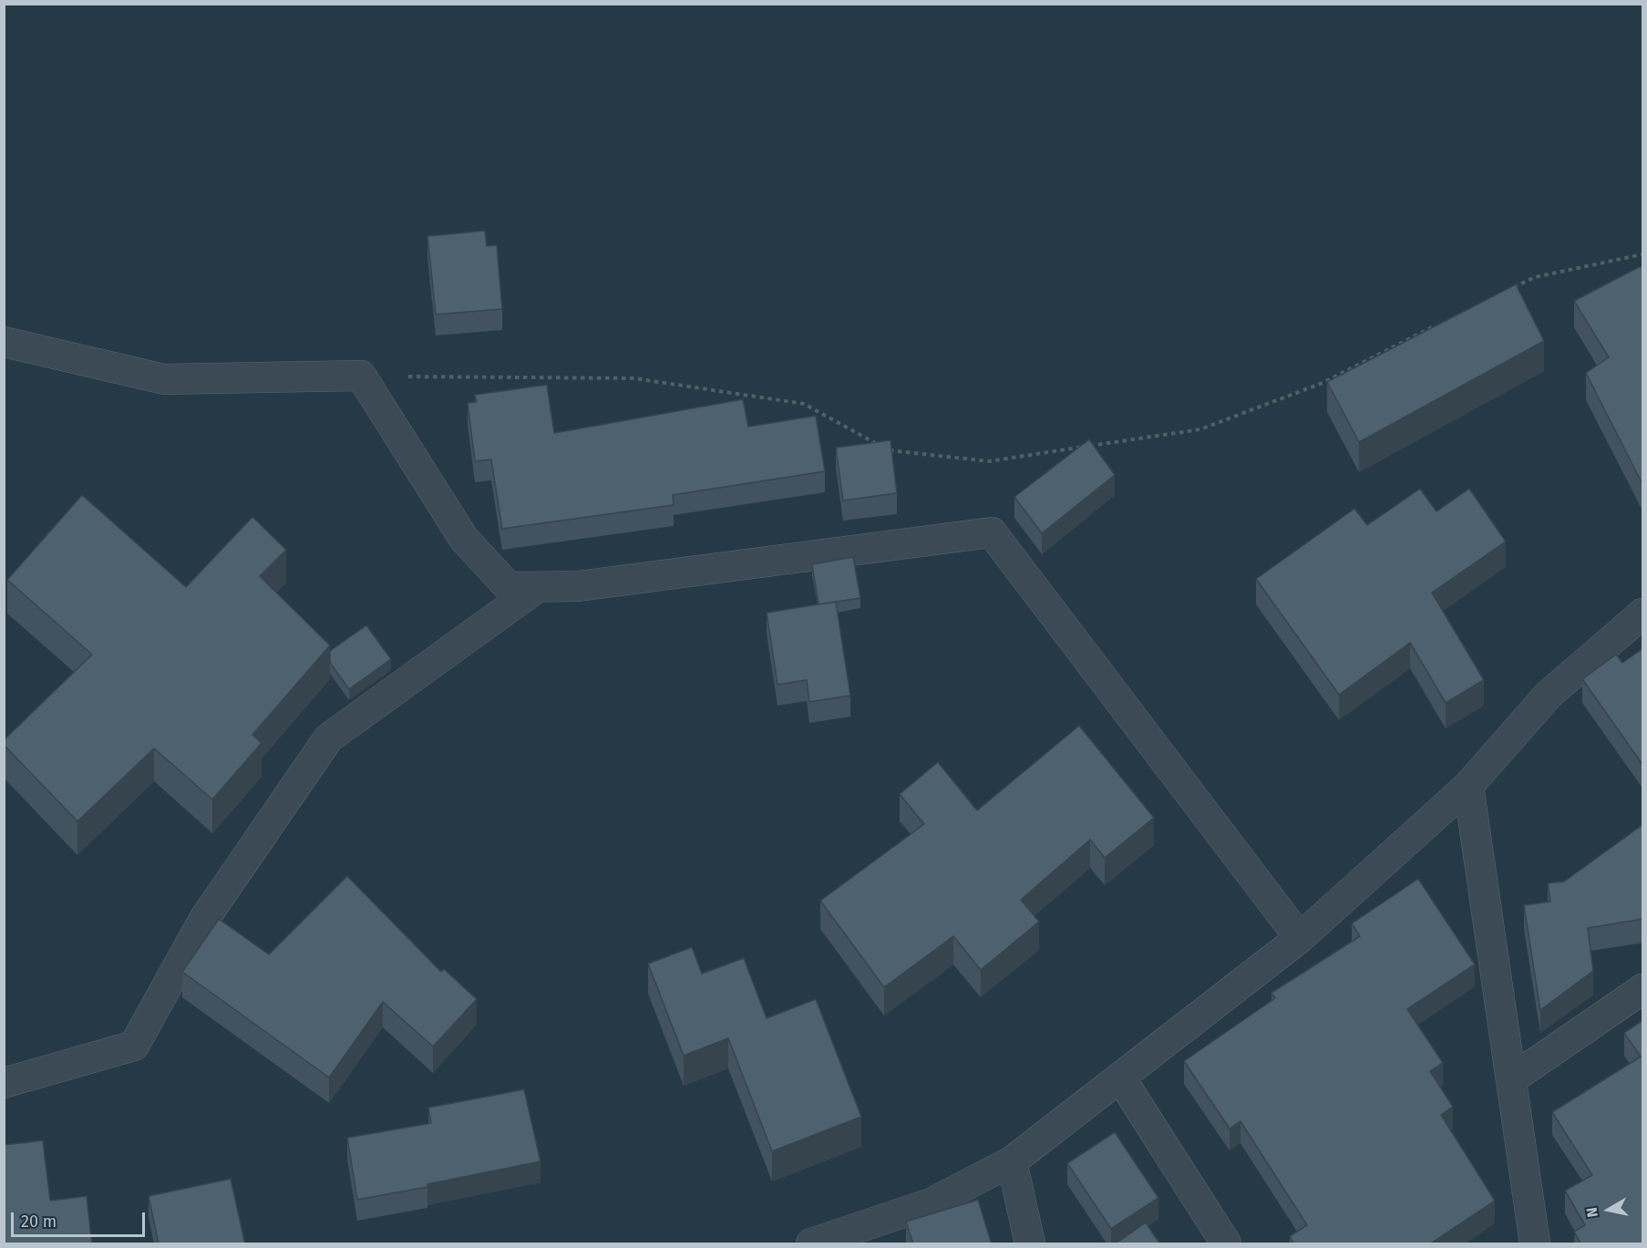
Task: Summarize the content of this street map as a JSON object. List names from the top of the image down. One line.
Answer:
{"scale_bar":"20 m","north":"left"}
